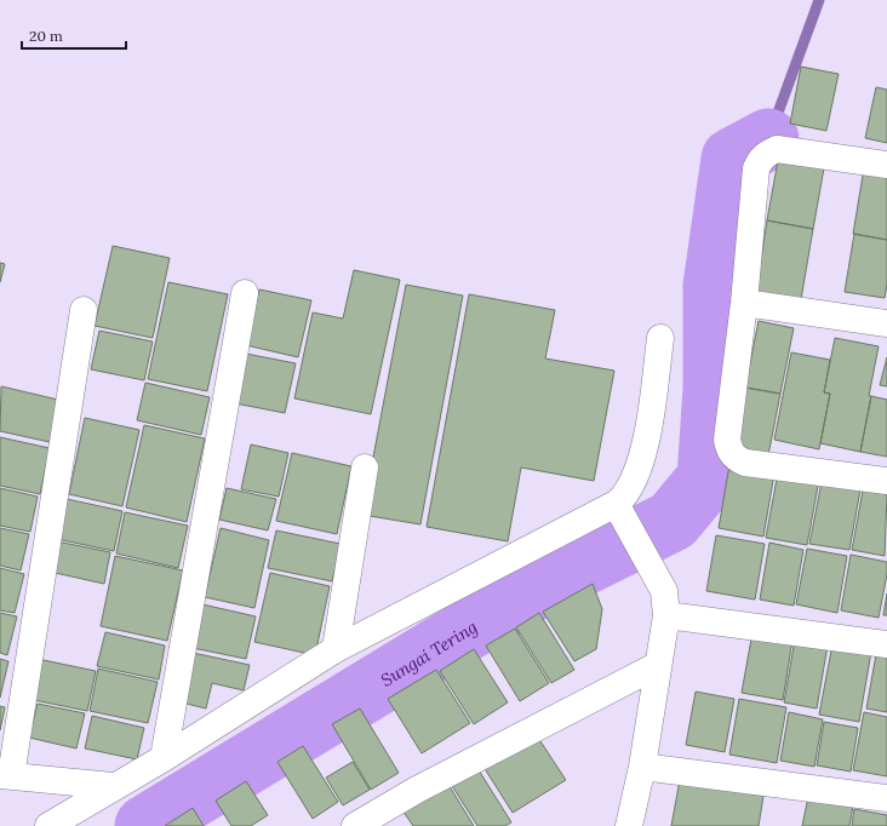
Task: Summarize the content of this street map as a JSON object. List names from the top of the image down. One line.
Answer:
{"water":["Sungai Tering"],"scale_bar":"20 m"}
